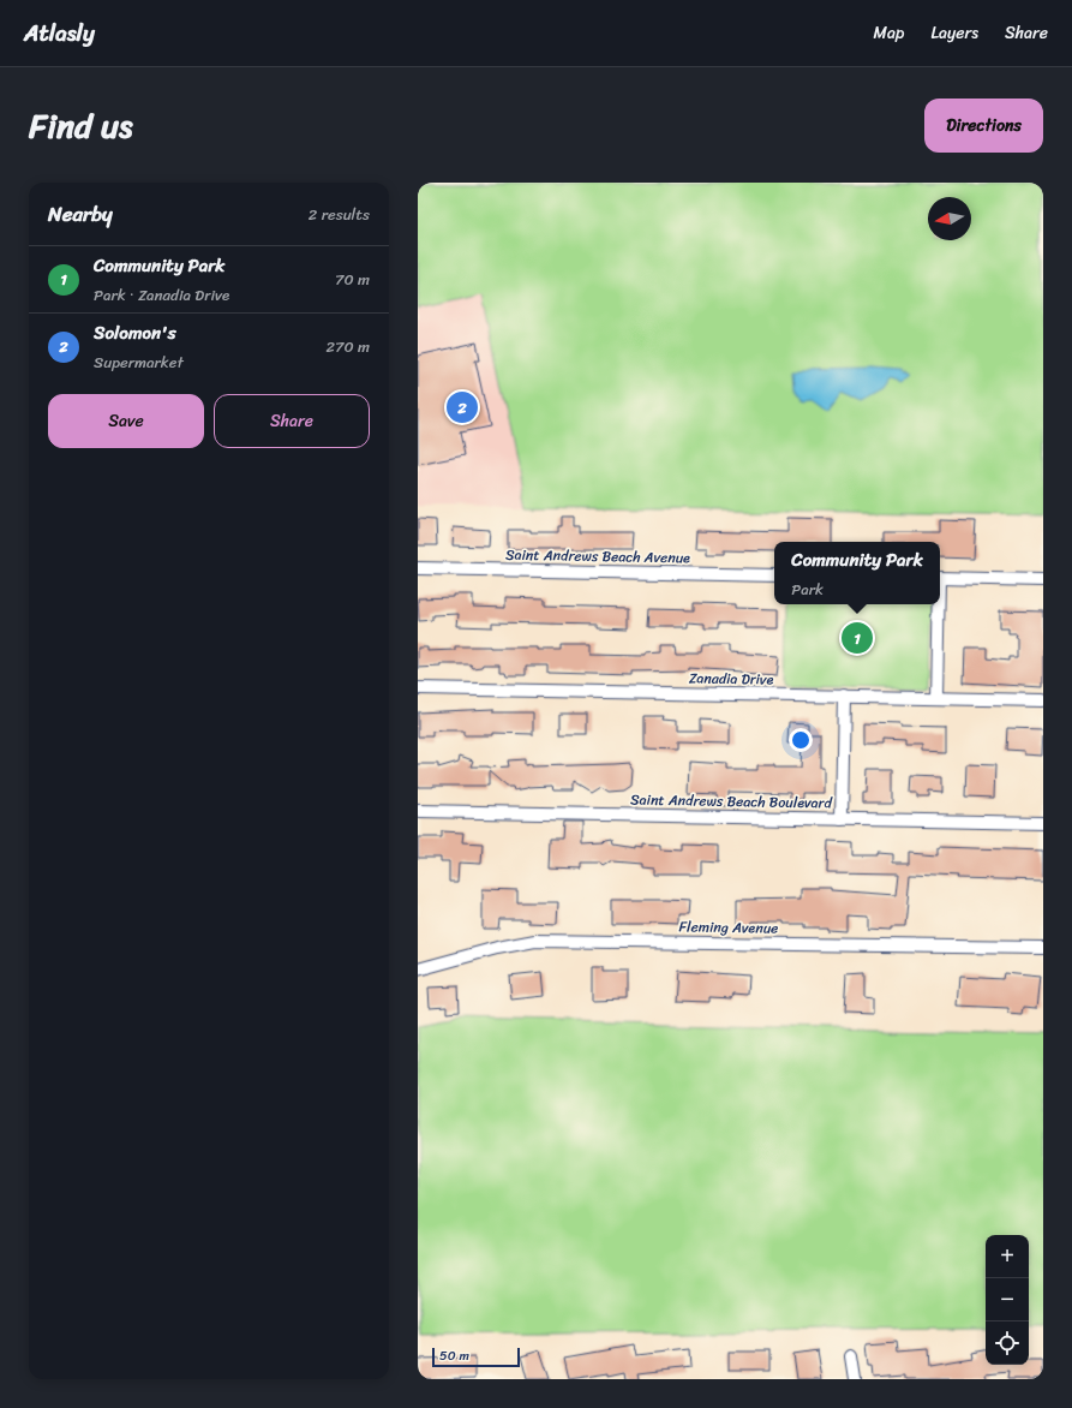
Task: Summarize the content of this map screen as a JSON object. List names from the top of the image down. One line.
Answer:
{"streets":{"street":["Saint Andrews Beach Avenue","Zanadia Drive","Saint Andrews Beach Boulevard","Fleming Avenue"]},"scale_bar":"50 m","north":"left","page":{"header":"Atlasly","nav":["Map","Layers","Share"],"title":"Find us","buttons":["Directions",["Save","Share"]],"heading":["Nearby","2 results"],"list":[{"mark":"1","name":"Community Park","note":"Park · Zanadia Drive","value":"70 m"},{"mark":"2","name":"Solomon's","note":"Supermarket","value":"270 m"}],"pins":["2","1"],"popup":["Community Park","Park"],"map_buttons":["+","−"],"scale":"50 m"}}
